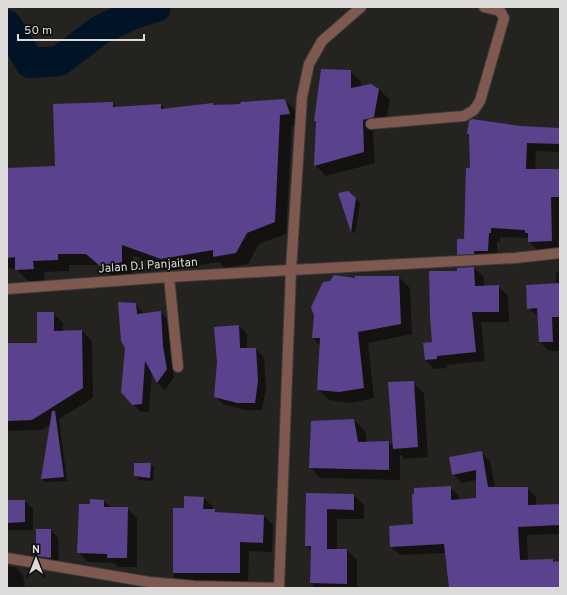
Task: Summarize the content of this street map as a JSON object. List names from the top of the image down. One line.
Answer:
{"streets":{"street":["Jalan D.I Panjaitan"]},"scale_bar":"50 m","north":"top"}
